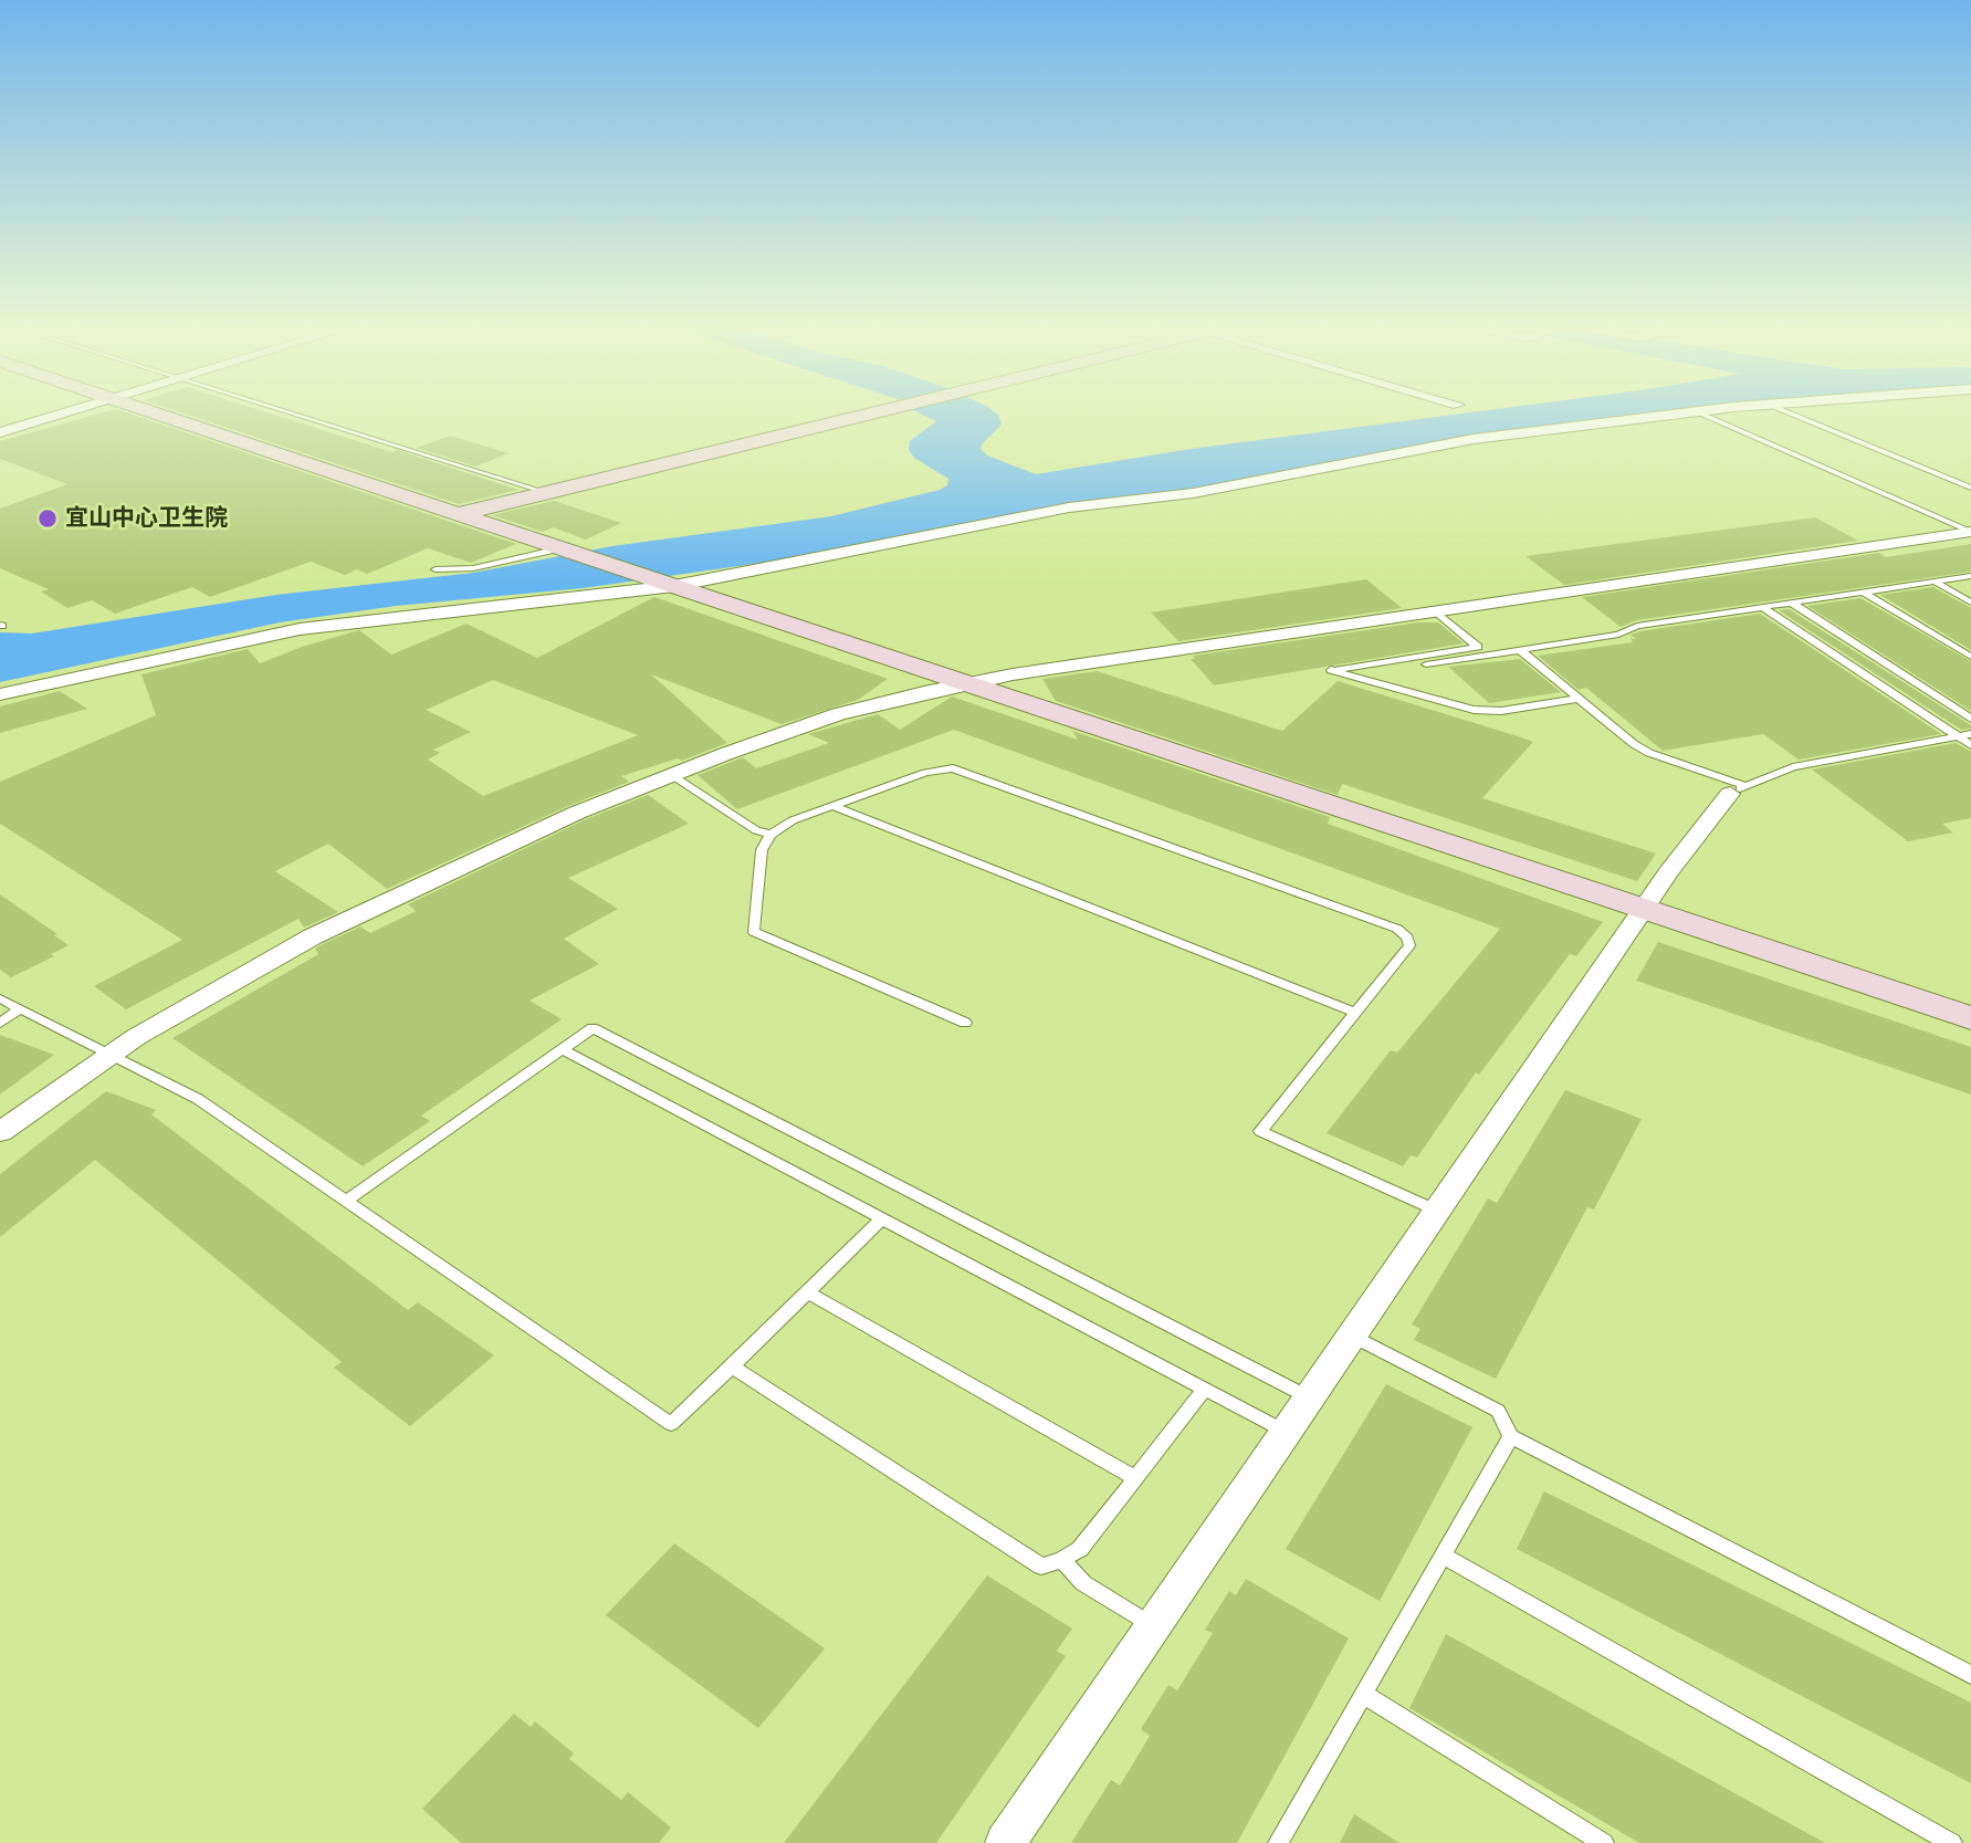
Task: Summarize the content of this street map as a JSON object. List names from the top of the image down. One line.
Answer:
{"places":["宜山中心卫生院"]}
